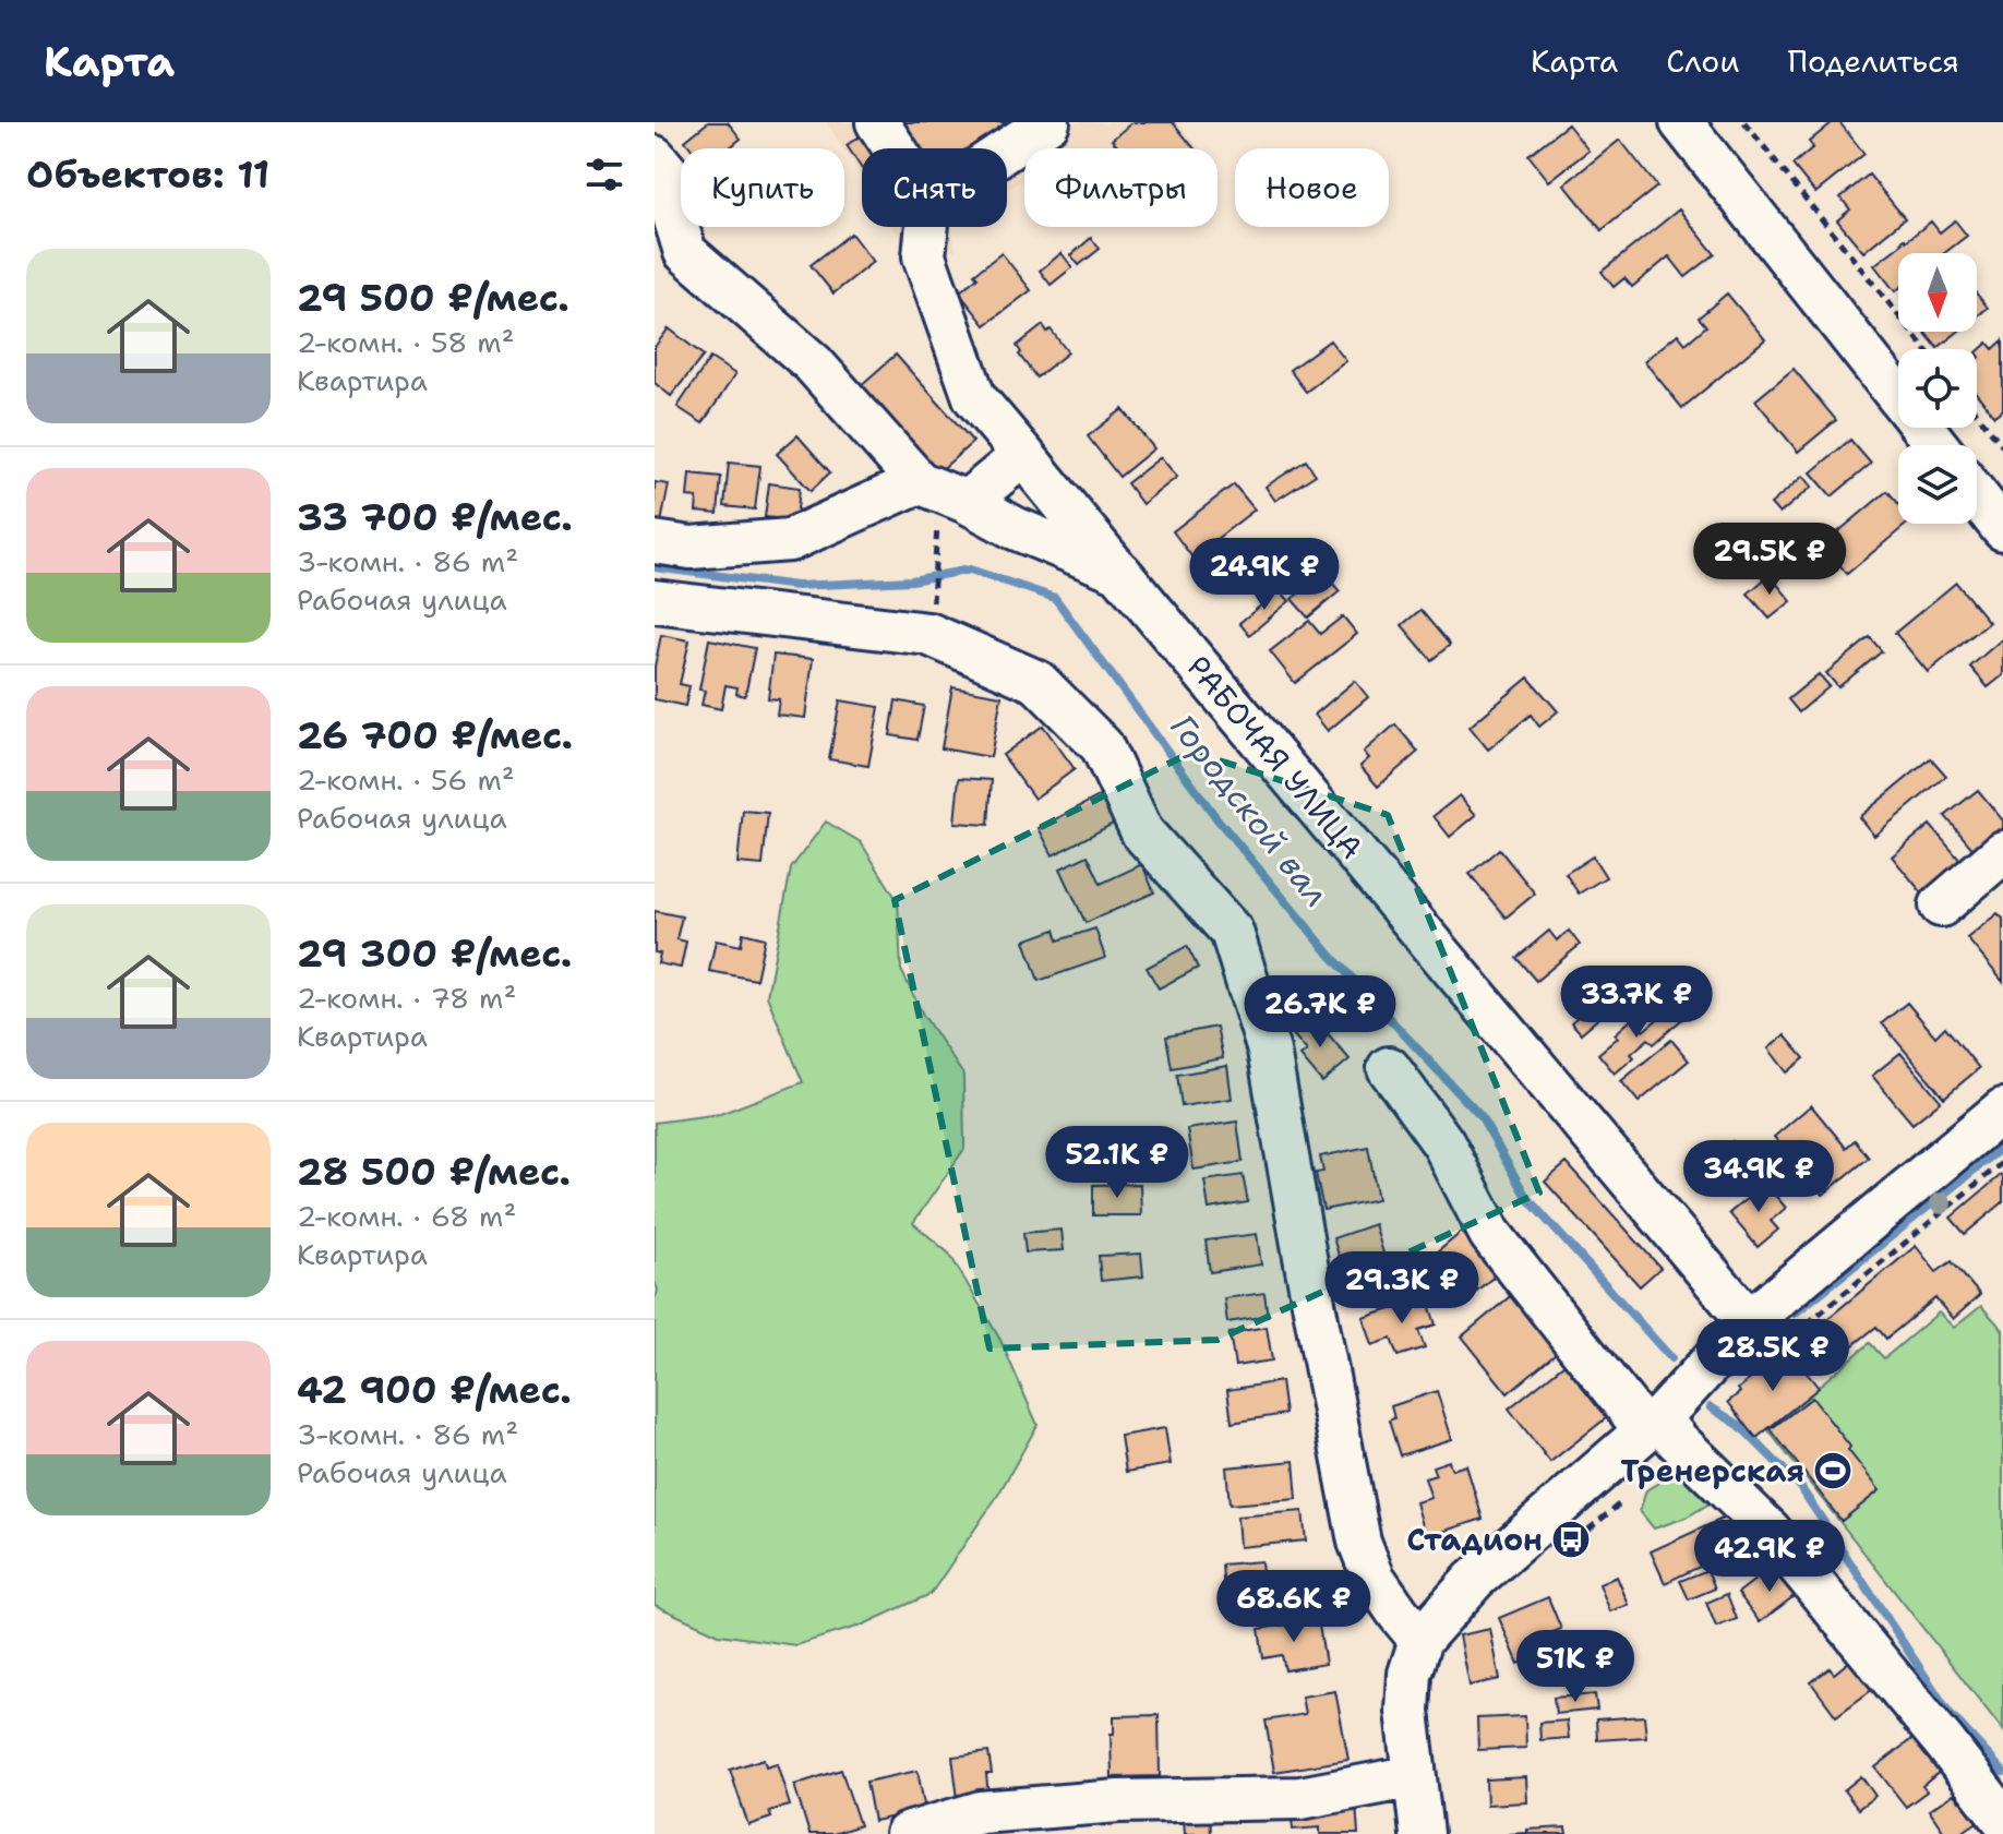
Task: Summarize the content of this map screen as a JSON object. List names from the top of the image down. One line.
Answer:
{"streets":{"street":["РАБОЧАЯ УЛИЦА"]},"water":["Городской вал"],"places":{"sports":["Тренерская"],"bus stop":["Стадион"]},"north":"bottom","page":{"header":"Карта","nav":["Карта","Слои","Поделиться"],"heading":"Объектов: 11","chip":["Купить","Снять","Фильтры","Новое"],"list":[{"name":"29 500 ₽/мес.","note":"2-комн. · 58 m² · Квартира"},{"name":"33 700 ₽/мес.","note":"3-комн. · 86 m² · Рабочая улица"},{"name":"26 700 ₽/мес.","note":"2-комн. · 56 m² · Рабочая улица"},{"name":"29 300 ₽/мес.","note":"2-комн. · 78 m² · Квартира"},{"name":"28 500 ₽/мес.","note":"2-комн. · 68 m² · Квартира"},{"name":"42 900 ₽/мес.","note":"3-комн. · 86 m² · Рабочая улица"}],"price":["29.5K ₽","24.9K ₽","33.7K ₽","26.7K ₽","52.1K ₽","34.9K ₽","29.3K ₽","28.5K ₽","42.9K ₽","68.6K ₽","51K ₽"]}}
